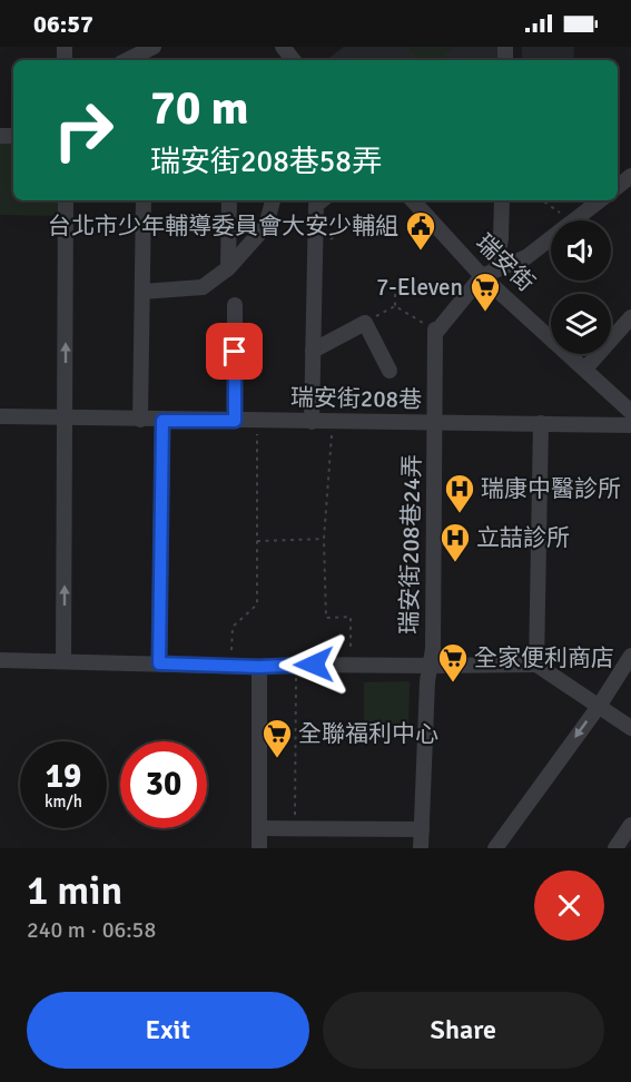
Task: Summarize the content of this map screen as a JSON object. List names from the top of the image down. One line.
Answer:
{"streets":{"street":["瑞安街","瑞安街208巷","瑞安街208巷24弄"]},"crossings":[["瑞安街208巷","瑞安街208巷24弄"]],"places":{"public building":["台北市少年輔導委員會大安少輔組"],"supermarket":["7-Eleven","全家便利商店","全聯福利中心"],"hospital":["瑞康中醫診所","立喆診所"]},"page":{"status":"06:57","turn":["70 m","瑞安街208巷58弄"],"speed":"19 km/h","limit":"30","heading":["1 min","240 m · 06:58"],"buttons":["Exit","Share"]}}
